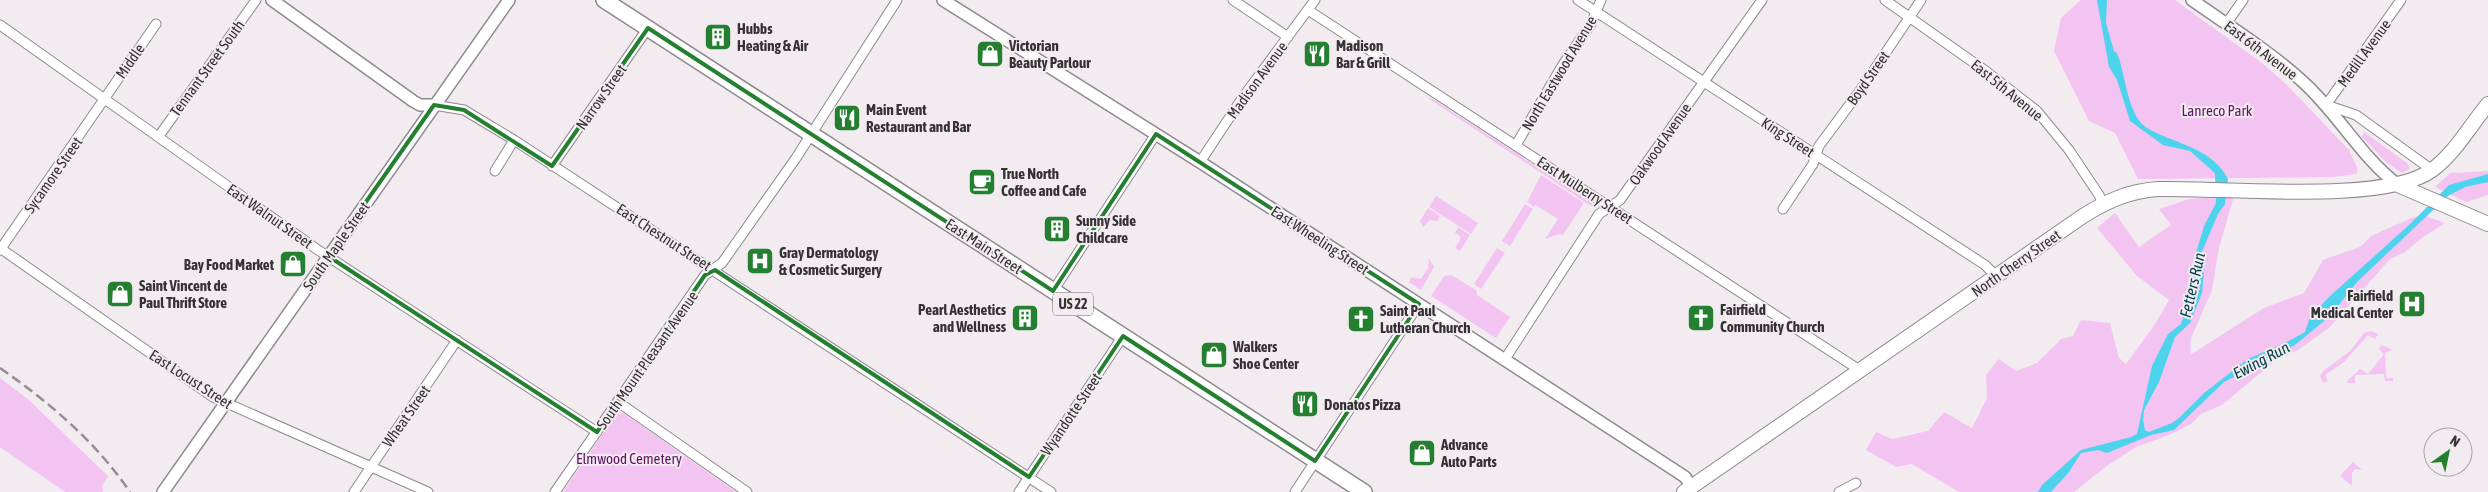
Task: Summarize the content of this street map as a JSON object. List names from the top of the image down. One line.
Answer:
{"streets":{"main road":["East Main Street","North Cherry Street","US 22"],"street":["East 6th Avenue","Medill Avenue","Middle","Tennant Street South","North Eastwood Avenue","Boyd Street","Madison Avenue","East 5th Avenue","Narrow Street","King Street","Oakwood Avenue","Sycamore Street","East Mulberry Street","East Walnut Street","East Chestnut Street","East Wheeling Street","South Maple Street","South Mount Pleasant Avenue","East Locust Street","Wyandotte Street","Wheat Street"]},"crossings":[["East 6th Avenue","Medill Avenue"],["East 6th Avenue","North Cherry Street"],["Middle","Sycamore Street"],["Middle","East Walnut Street"],["Tennant Street South","East Walnut Street"],["North Eastwood Avenue","King Street"],["North Eastwood Avenue","East Mulberry Street"],["Boyd Street","East 5th Avenue"],["Boyd Street","King Street"],["Madison Avenue","East Mulberry Street"],["Madison Avenue","East Wheeling Street"],["East 5th Avenue","North Cherry Street"],["Narrow Street","East Chestnut Street"],["Narrow Street","East Main Street"],["King Street","Oakwood Avenue"],["King Street","North Cherry Street"],["Oakwood Avenue","East Mulberry Street"],["Oakwood Avenue","East Wheeling Street"],["Sycamore Street","East Walnut Street"],["Sycamore Street","East Locust Street"],["East Mulberry Street","North Cherry Street"],["East Walnut Street","South Maple Street"],["East Walnut Street","South Mount Pleasant Avenue"],["East Walnut Street","Wheat Street"],["East Chestnut Street","South Maple Street"],["East Chestnut Street","South Mount Pleasant Avenue"],["East Chestnut Street","Wyandotte Street"],["East Wheeling Street","North Cherry Street"],["South Maple Street","East Locust Street"],["East Main Street","South Mount Pleasant Avenue"],["East Main Street","Wyandotte Street"],["East Locust Street","Wheat Street"]],"water":["Fetters Run","Ewing Run"],"parks":["Lanreco Park","Elmwood Cemetery"],"places":{"building":["Hubbs Heating & Air","Sunny Side Childcare","Pearl Aesthetics and Wellness"],"shop":["Victorian Beauty Parlour","Bay Food Market","Saint Vincent de Paul Thrift Store","Walkers Shoe Center","Advance Auto Parts"],"restaurant":["Madison Bar & Grill","Main Event Restaurant and Bar","Donatos Pizza"],"cafe":["True North Coffee and Cafe"],"hospital":["Gray Dermatology & Cosmetic Surgery","Fairfield Medical Center"],"church":["Fairfield Community Church","Saint Paul Lutheran Church"]},"north":"top right"}
